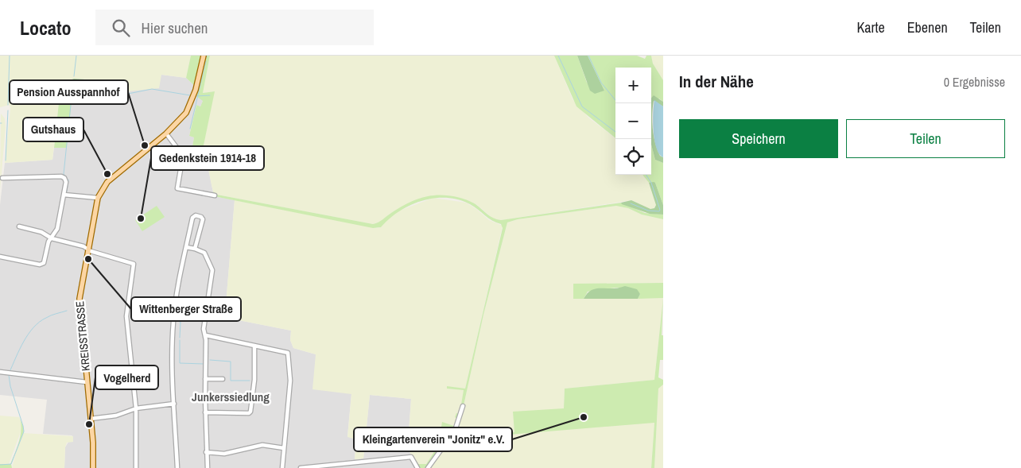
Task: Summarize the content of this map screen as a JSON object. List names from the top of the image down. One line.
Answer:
{"streets":{"main road":["KREISSTRASSE"]},"districts":["Junkerssiedlung"],"places":["Pension Ausspannhof","Gutshaus","Gedenkstein 1914-18","Wittenberger Straße","Kleingartenverein \"Jonitz\" e.V.","Vogelherd"],"page":{"header":"Locato","search":"Hier suchen","nav":["Karte","Ebenen","Teilen"],"heading":["In der Nähe","0 Ergebnisse"],"map_buttons":["+","−"],"buttons":["Speichern","Teilen"]}}
